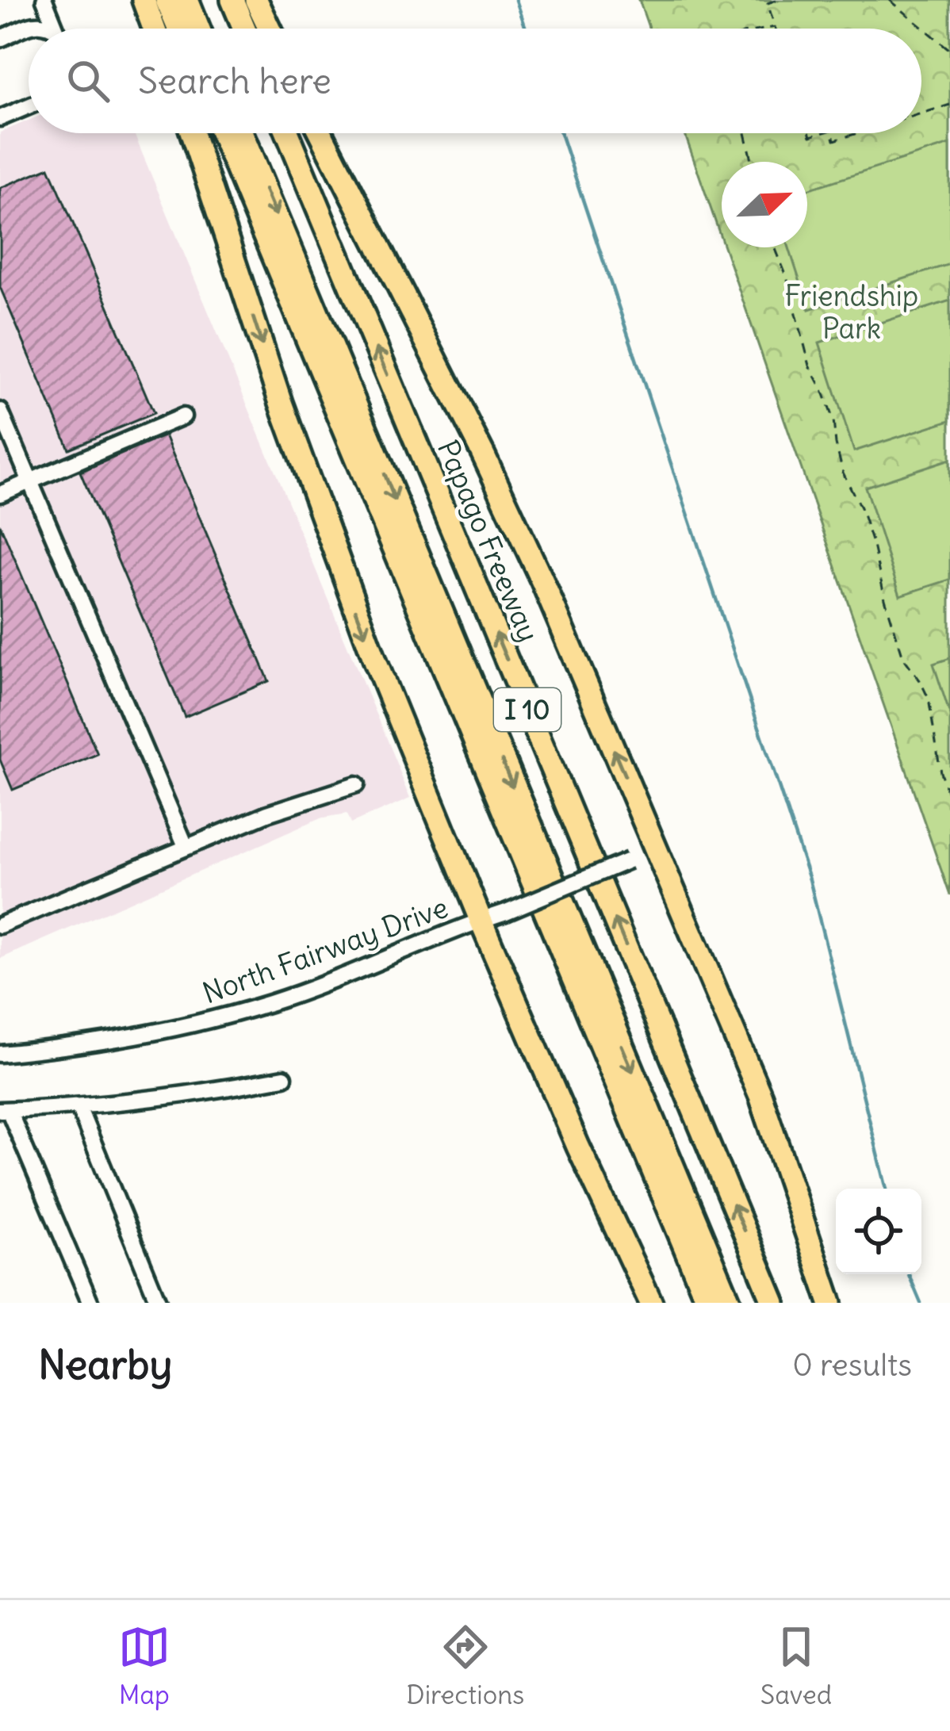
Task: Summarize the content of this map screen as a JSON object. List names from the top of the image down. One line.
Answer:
{"streets":{"highway":["Papago Freeway","I 10"],"street":["North Fairway Drive"]},"parks":["Friendship Park"],"north":"top right","page":{"search":"Search here","heading":["Nearby","0 results"],"nav":["Map","Directions","Saved"]}}
